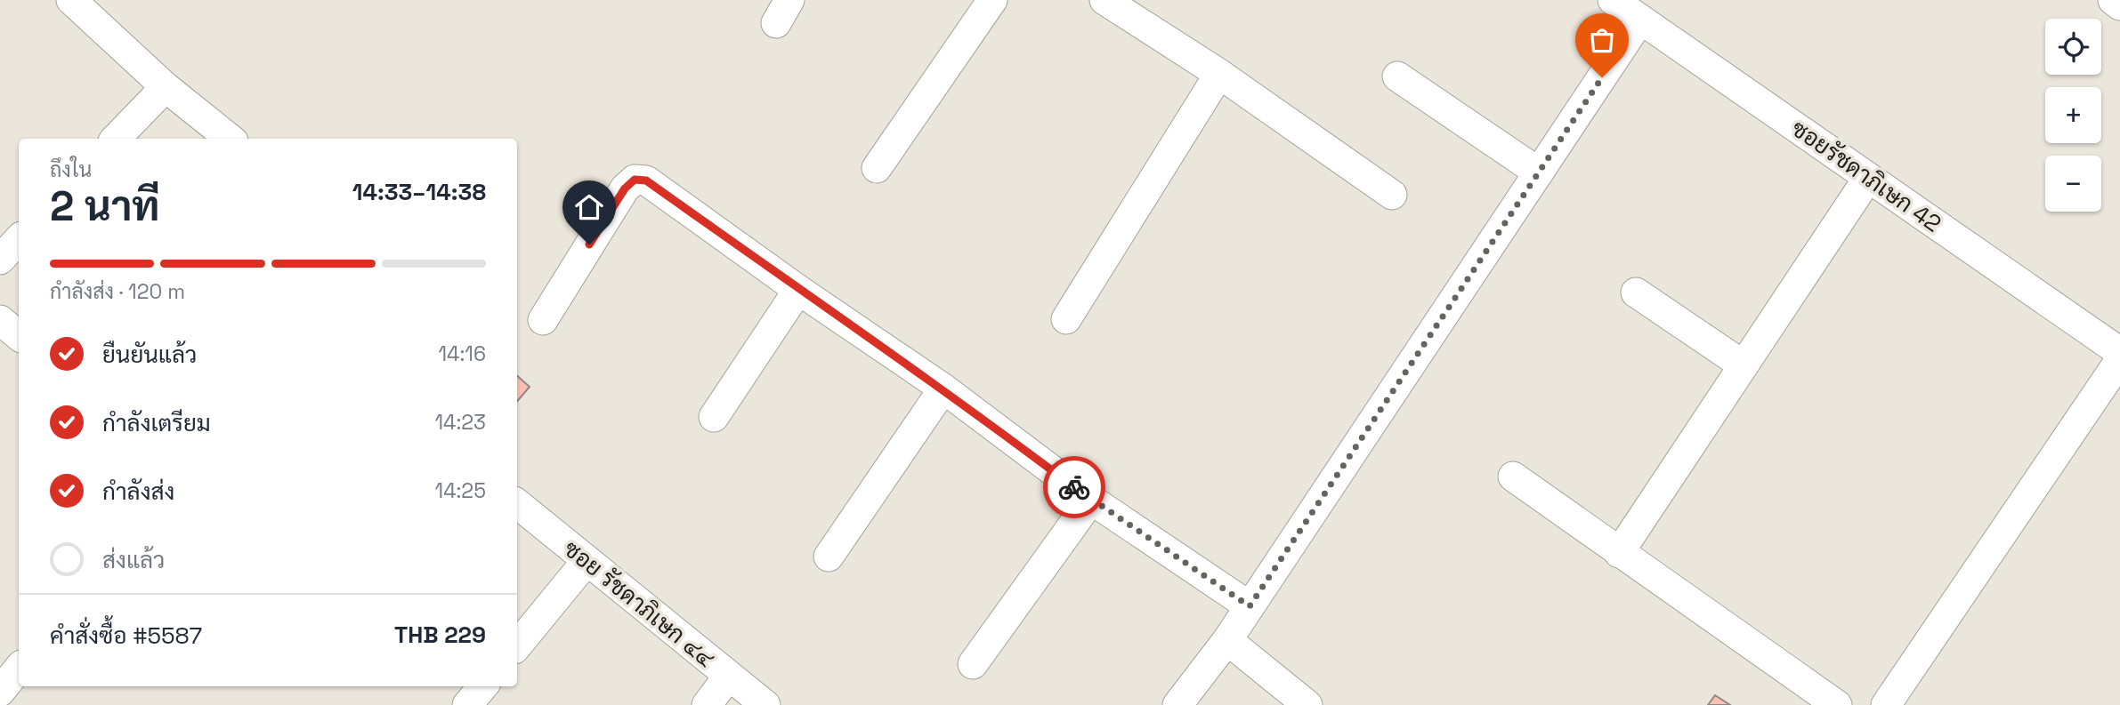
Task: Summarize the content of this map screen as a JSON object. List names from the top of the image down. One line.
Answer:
{"streets":{"street":["ซอยรัชดาภิเษก 42","ซอย รัชดาภิเษก ๔๔"]},"page":{"map_buttons":["+","−"],"heading":["2 นาที","ถึงใน","14:33–14:38"],"panel":["คำสั่งซื้อ #5587","THB 229"],"bar":"กำลังส่ง · 120 m","list":[["ยืนยันแล้ว","14:16"],["กำลังเตรียม","14:23"],["กำลังส่ง","14:25"],"ส่งแล้ว"]}}
